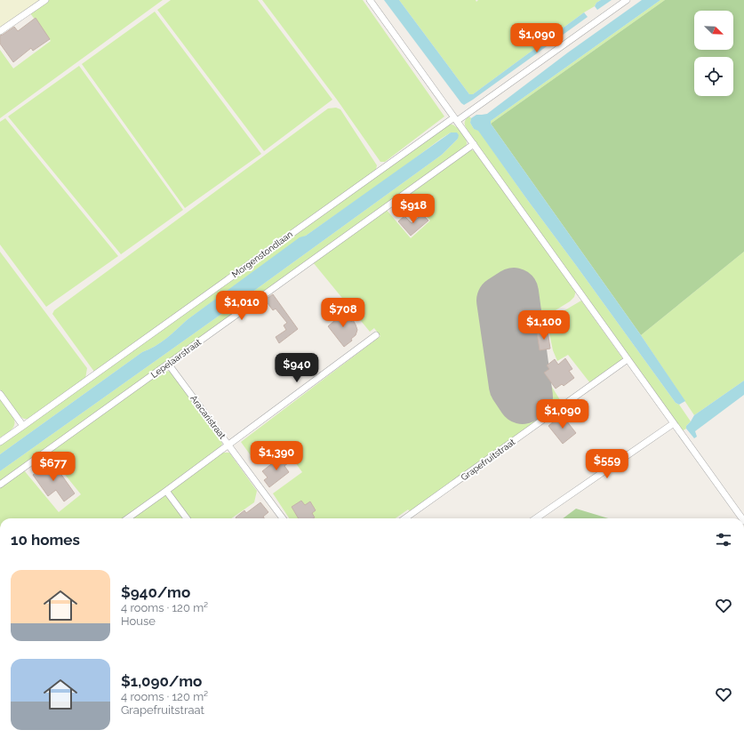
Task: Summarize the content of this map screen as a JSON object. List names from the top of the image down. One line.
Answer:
{"streets":{"street":["Morgenstondlaan","Lepelaarstraat","Aracaristraat","Grapefruitstraat"]},"crossings":[["Lepelaarstraat","Aracaristraat"]],"north":"bottom right","page":{"price":["$1,090","$918","$1,010","$708","$1,100","$940","$1,090","$1,390","$559","$677"],"heading":"10 homes","list":[{"name":"$940/mo","note":"4 rooms · 120 m² · House"},{"name":"$1,090/mo","note":"4 rooms · 120 m² · Grapefruitstraat"}]}}
